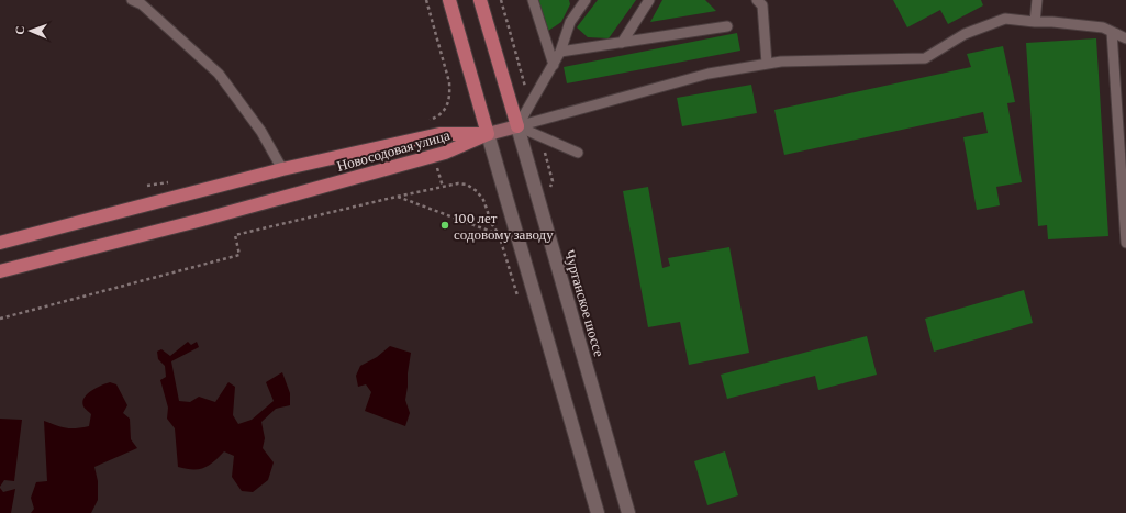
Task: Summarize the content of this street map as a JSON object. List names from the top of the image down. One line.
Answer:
{"streets":{"main road":["Новосодовая улица","Чуртанское шоссе"]},"places":["100 лет содовому заводу"],"north":"left"}
